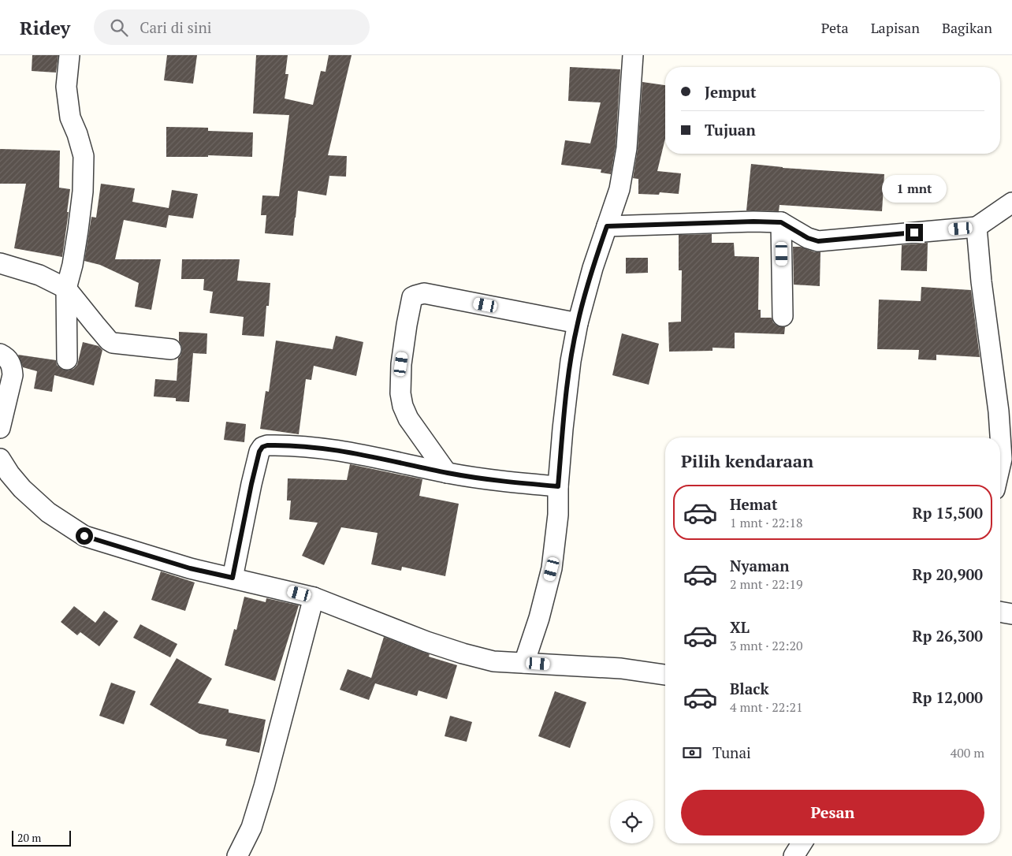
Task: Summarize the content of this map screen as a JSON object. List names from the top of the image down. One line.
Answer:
{"scale_bar":"20 m","page":{"header":"Ridey","search":"Cari di sini","nav":["Peta","Lapisan","Bagikan"],"banner":["Jemput","Tujuan"],"bubble":"1 mnt","heading":"Pilih kendaraan","list":[{"name":"Hemat","note":"1 mnt · 22:18","value":"Rp 15,500"},{"name":"Nyaman","note":"2 mnt · 22:19","value":"Rp 20,900"},{"name":"XL","note":"3 mnt · 22:20","value":"Rp 26,300"},{"name":"Black","note":"4 mnt · 22:21","value":"Rp 12,000"}],"pay":["Tunai","400 m"],"buttons":"Pesan","scale":"20 m"}}
